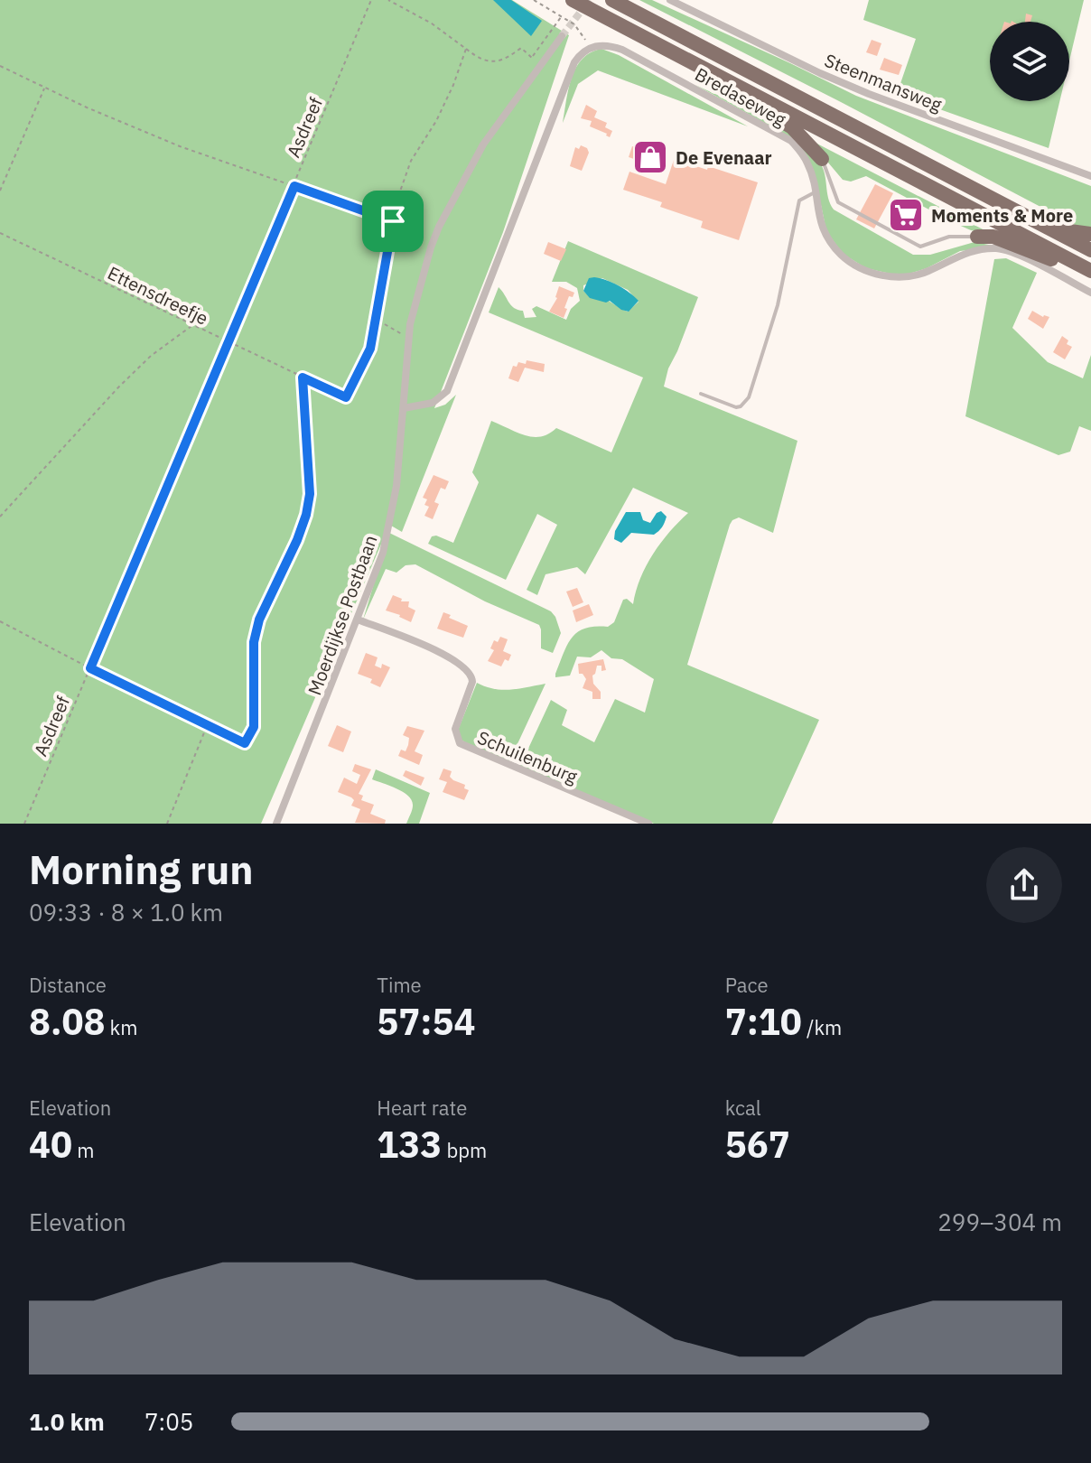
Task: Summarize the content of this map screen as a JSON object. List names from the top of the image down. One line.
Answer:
{"streets":{"street":["Steenmansweg","Bredaseweg","Moerdijkse Postbaan","Schuilenburg"],"path":["Asdreef","Ettensdreefje"]},"crossings":[["Asdreef","Ettensdreefje"],["Moerdijkse Postbaan","Schuilenburg"]],"places":{"shop":["De Evenaar"],"supermarket":["Moments & More"]},"page":{"heading":["Morning run","09:33 · 8 × 1.0 km"],"stats":[["Distance","8.08 km"],["Time","57:54"],["Pace","7:10 /km"],["Elevation","40 m"],["Heart rate","133 bpm"],["kcal","567"]],"chart":["Elevation","299–304 m"],"list":[{"name":"1.0 km","note":"7:05"}]}}
